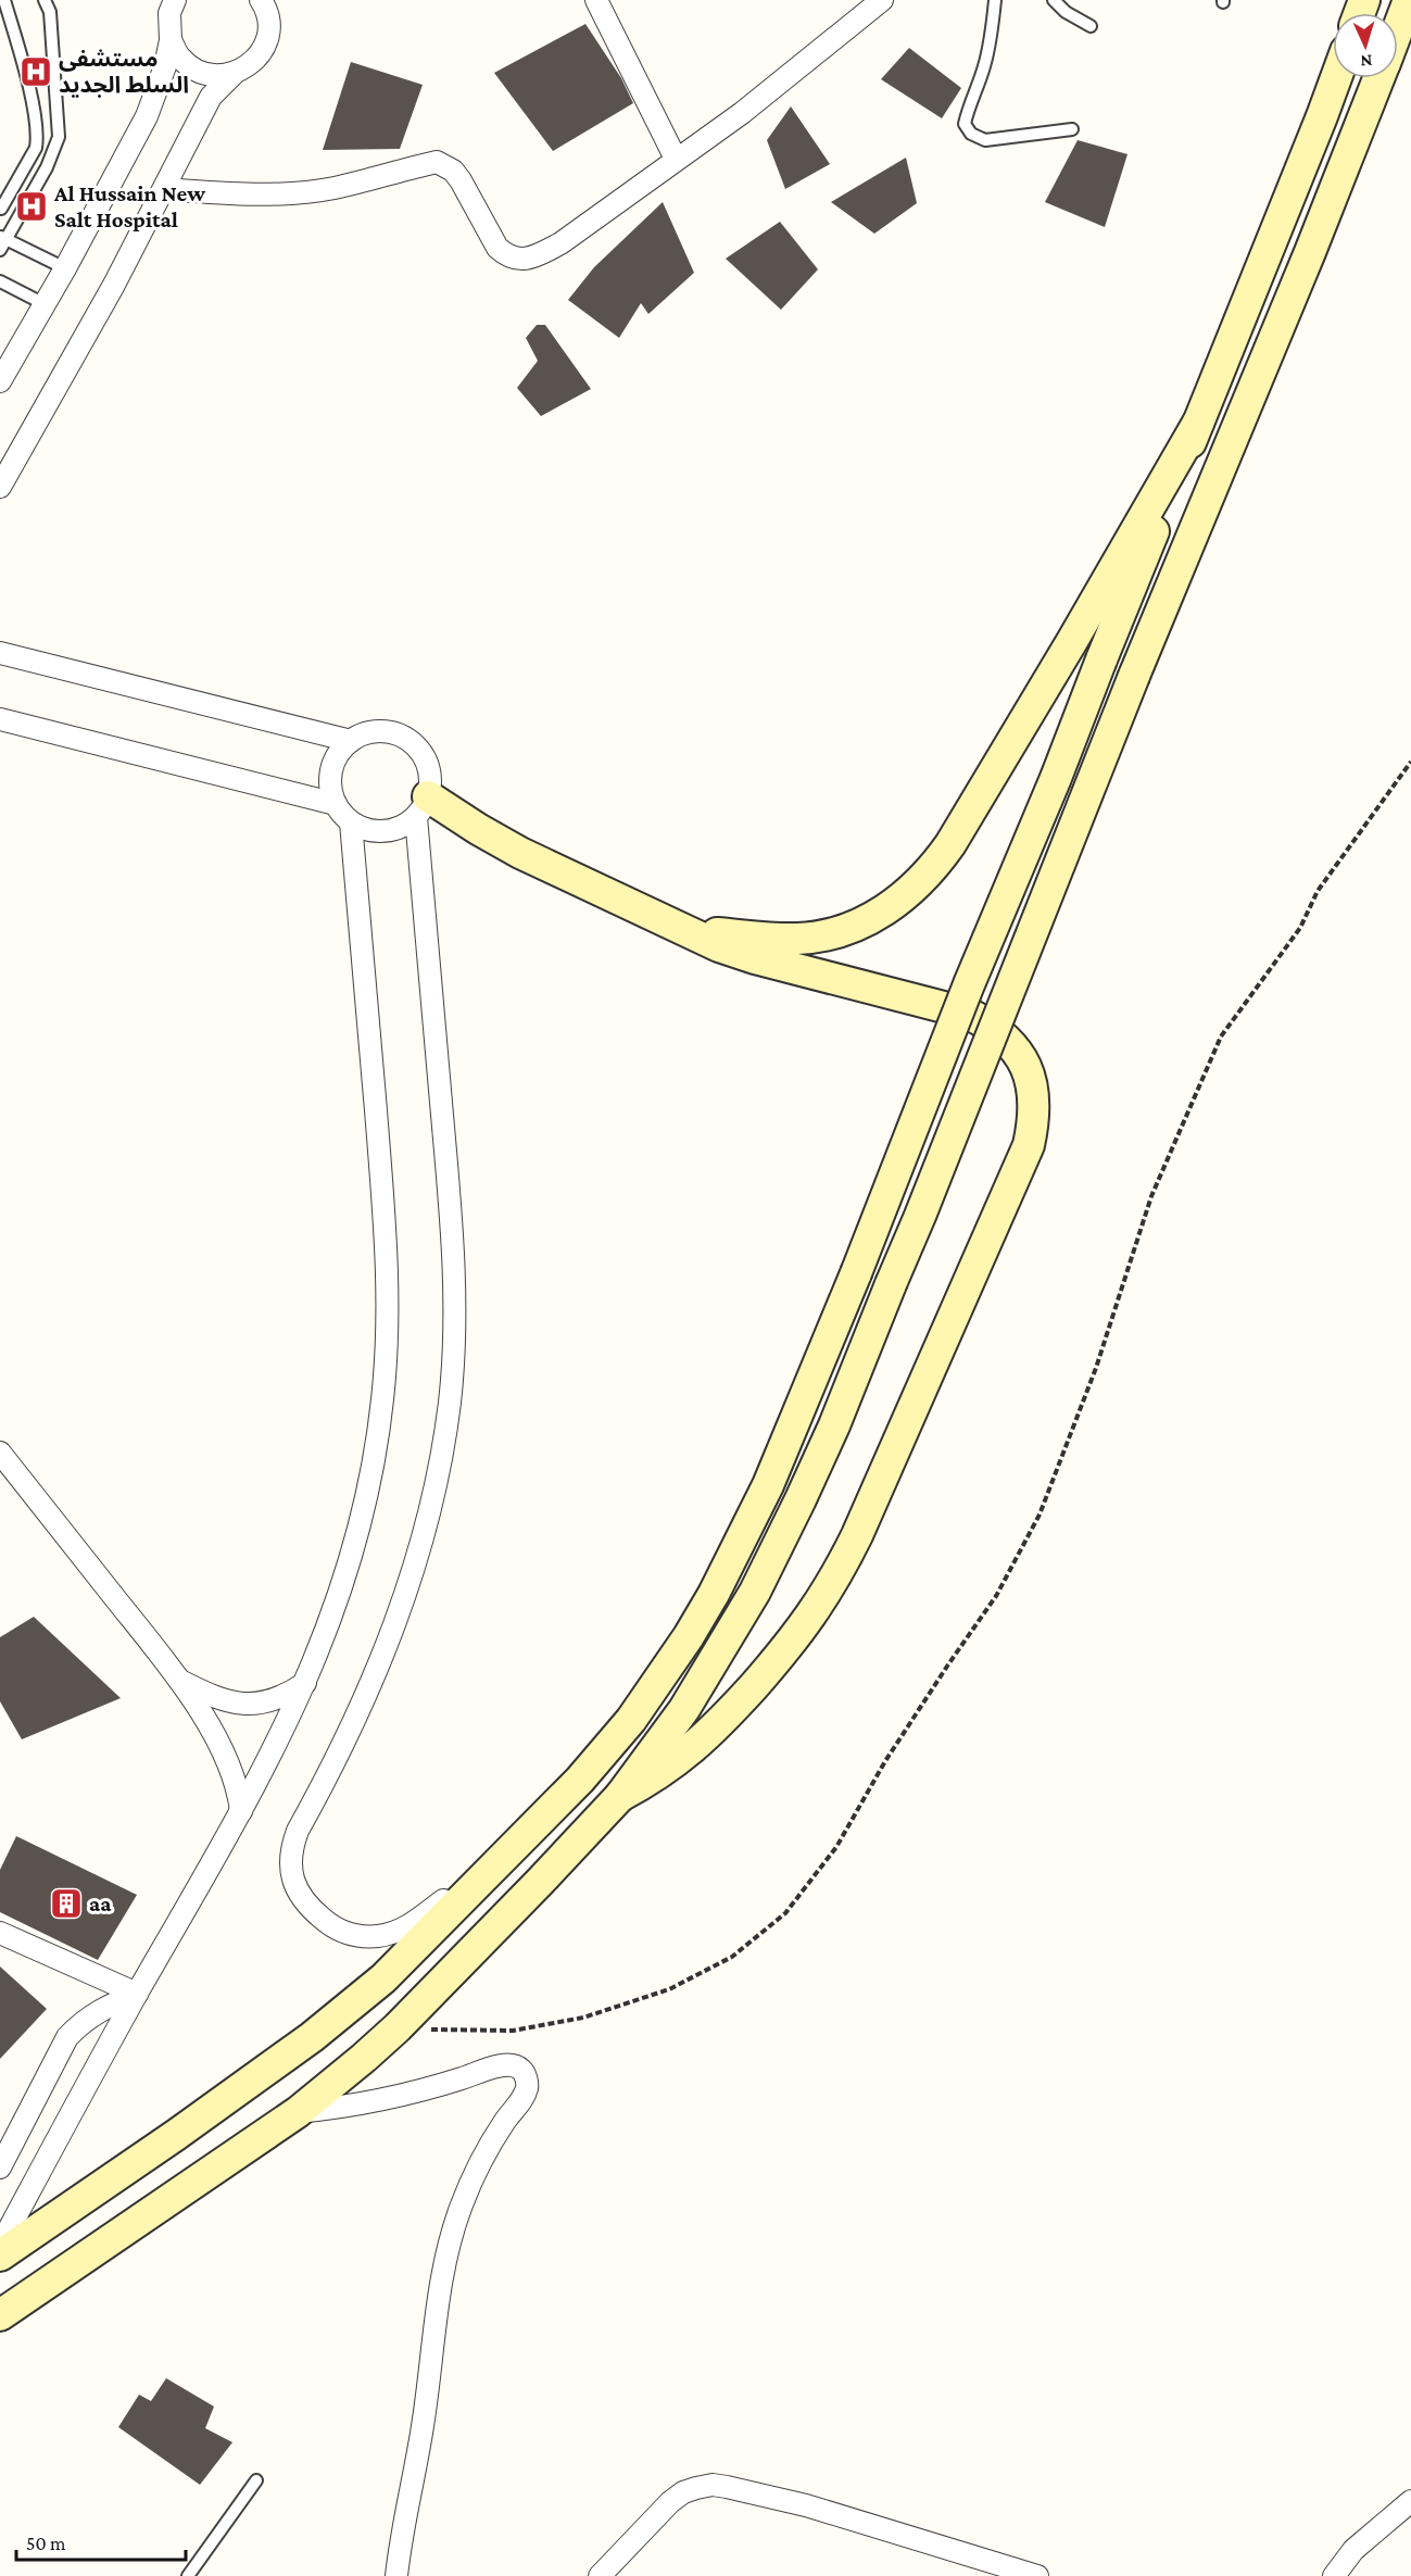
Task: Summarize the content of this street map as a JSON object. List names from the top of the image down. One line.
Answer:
{"places":{"hospital":["مستشفى السلط الجديد","Al Hussain New Salt Hospital"],"building":["aa"]},"scale_bar":"50 m","north":"bottom"}
